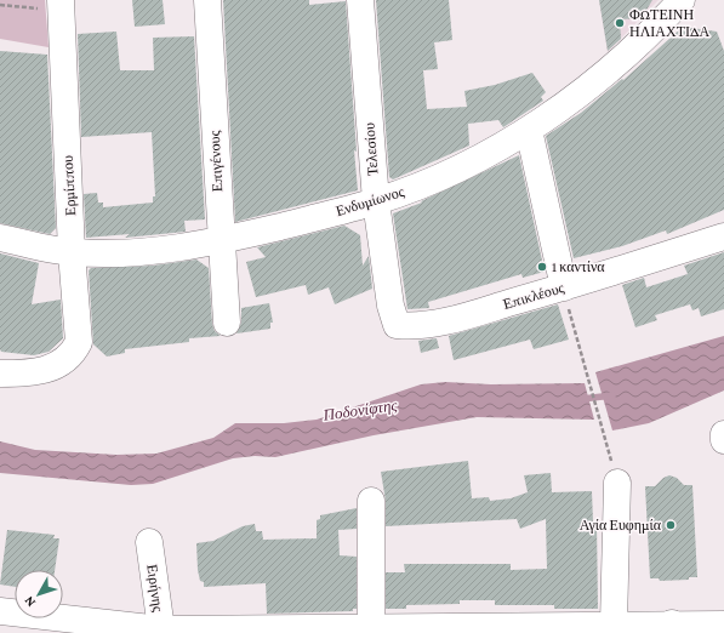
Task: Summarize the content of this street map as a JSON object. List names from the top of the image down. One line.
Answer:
{"streets":{"street":["Τελεσίου","Επιγένους","Ερμίππου","Ενδυμίωνος","Επικλέους","Ειρήνης"]},"crossings":[["Τελεσίου","Ενδυμίωνος"],["Τελεσίου","Επικλέους"],["Επιγένους","Ενδυμίωνος"],["Ερμίππου","Ενδυμίωνος"]],"water":["Ποδονίφτης"],"places":["ΦΩΤΕΙΝΗ ΗΛΙΑΧΤΙΔΑ","1 καντίνα","Αγία Ευφημία"],"north":"bottom left"}
